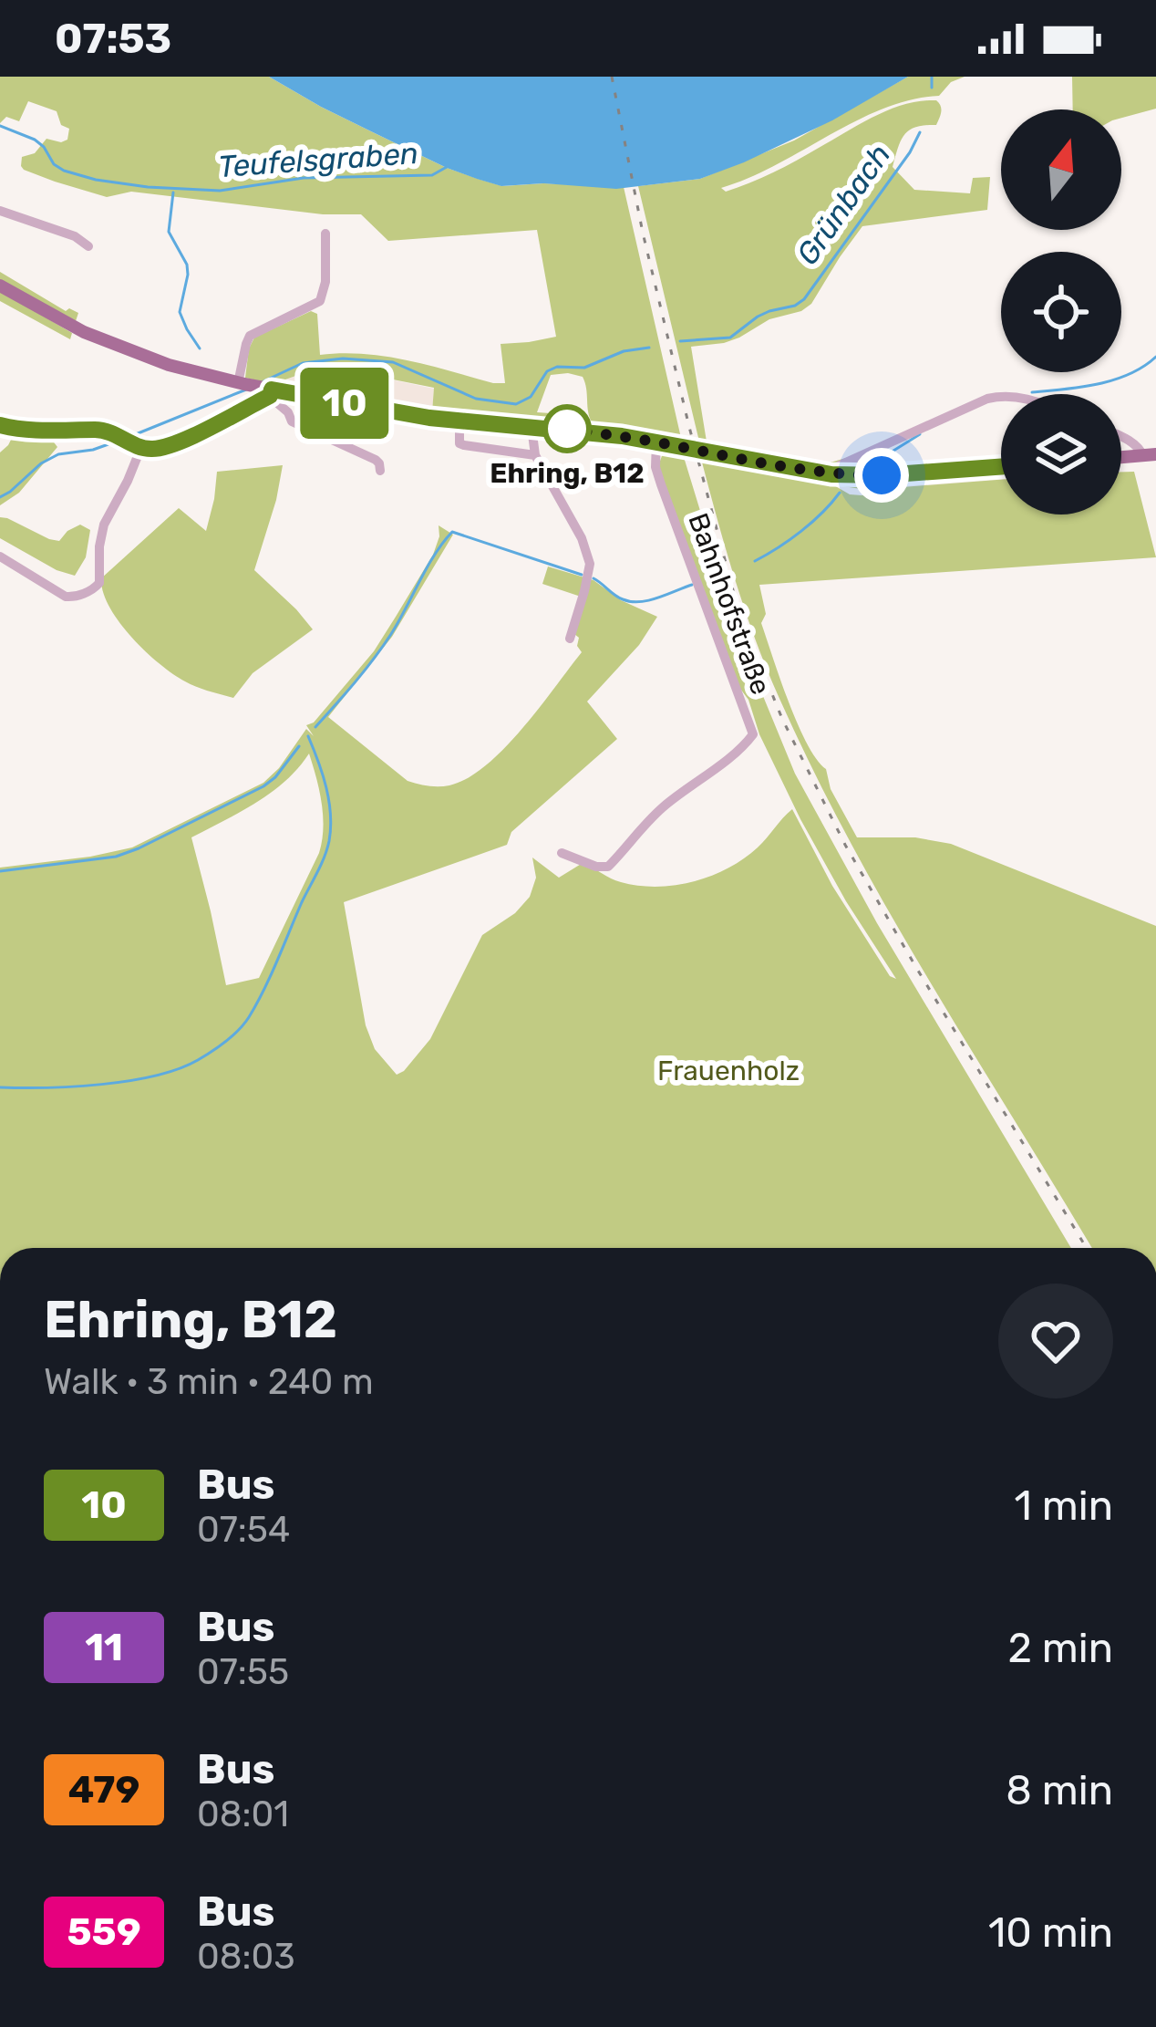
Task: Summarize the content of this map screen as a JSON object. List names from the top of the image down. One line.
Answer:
{"streets":{"street":["Bahnhofstraße"]},"water":["Teufelsgraben","Grünbach"],"parks":["Frauenholz"],"places":["Ehring, B12"],"lines":["bus line 10"],"north":"top","page":{"status":"07:53","on_map":"10","heading":["Ehring, B12","Walk · 3 min · 240 m"],"list":[{"mark":"10","name":"Bus","note":"07:54","value":"1 min"},{"mark":"11","name":"Bus","note":"07:55","value":"2 min"},{"mark":"479","name":"Bus","note":"08:01","value":"8 min"},{"mark":"559","name":"Bus","note":"08:03","value":"10 min"}]}}
